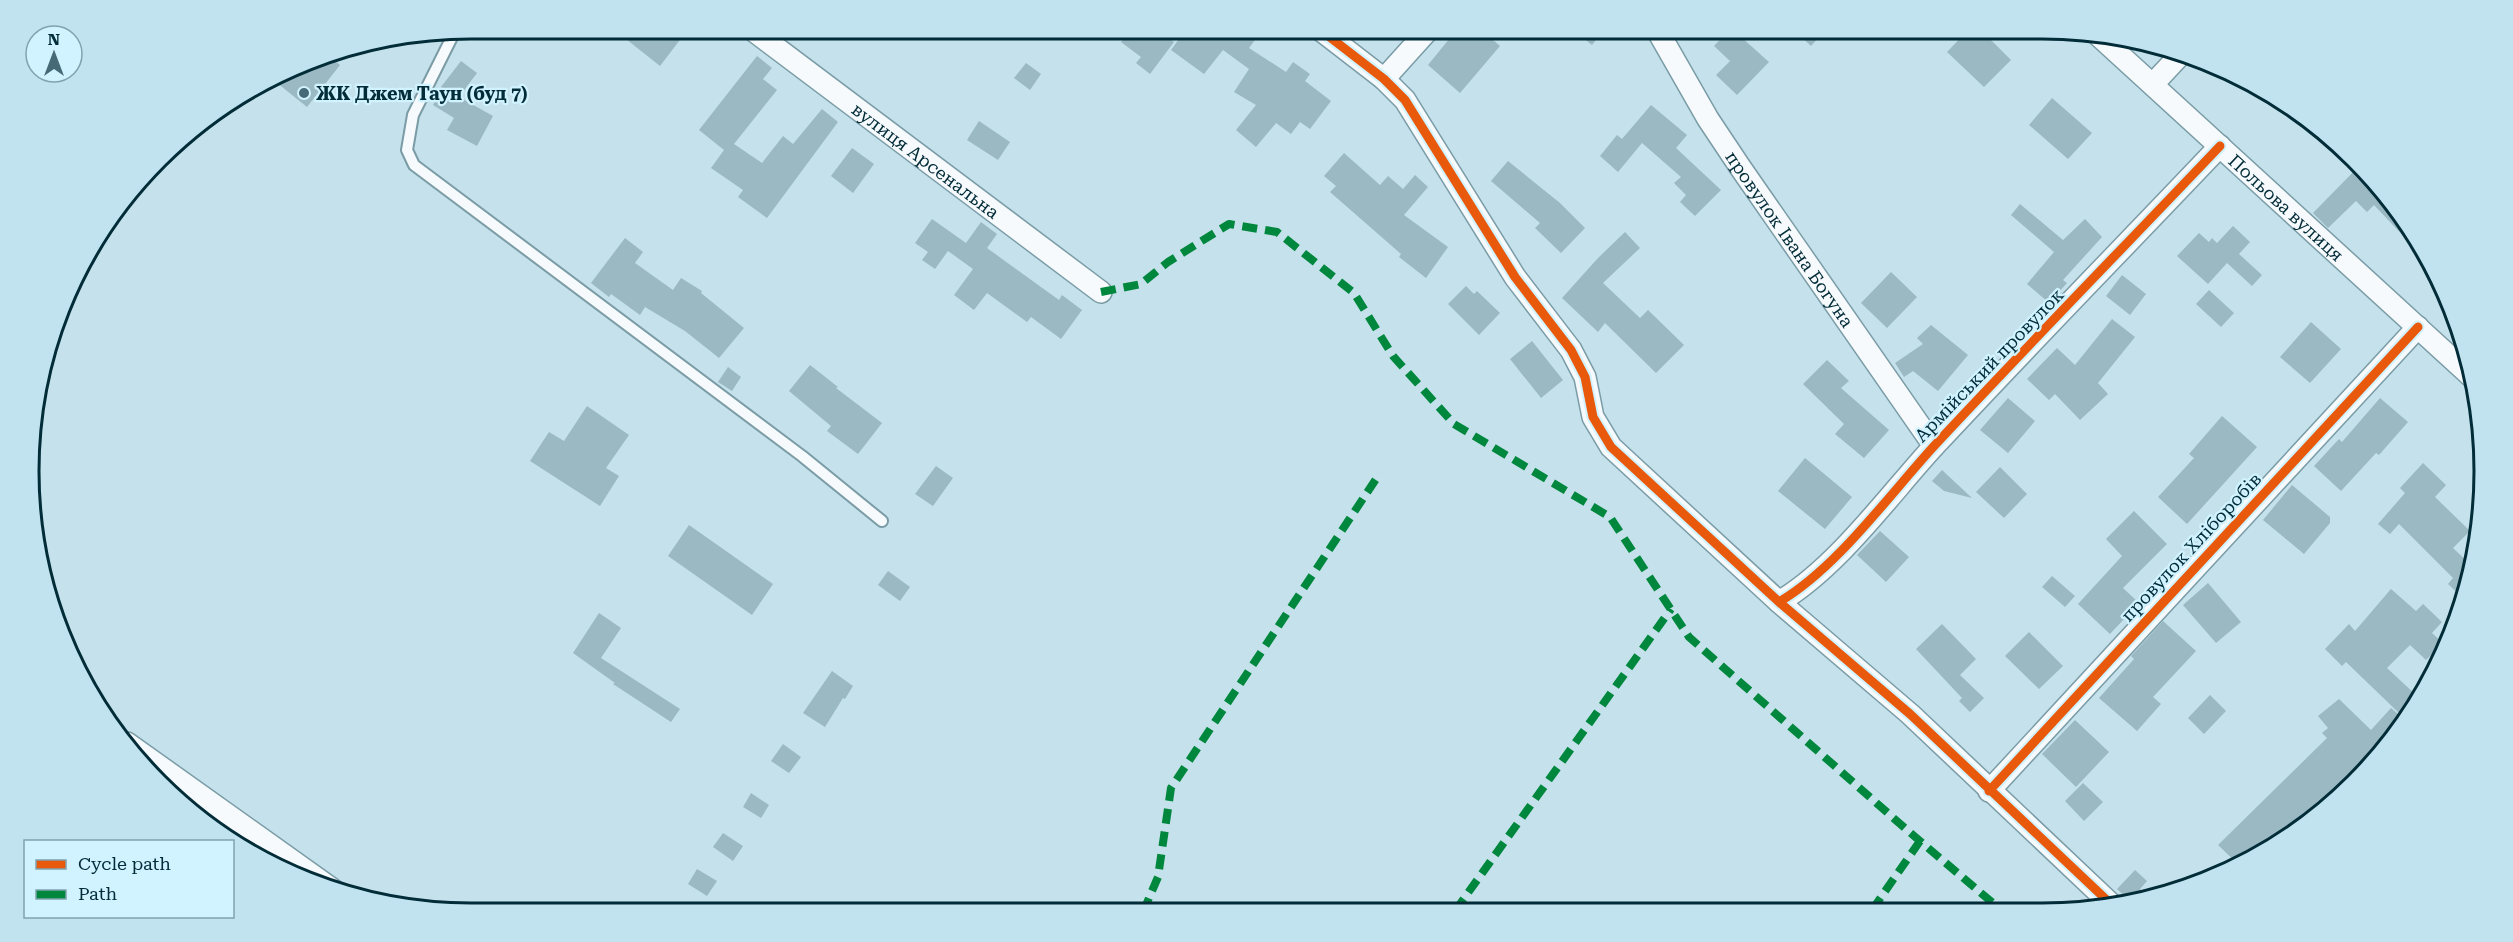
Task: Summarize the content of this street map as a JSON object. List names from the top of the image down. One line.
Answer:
{"streets":{"street":["вулиця Арсенальна","Польова вулиця","провулок Івана Богуна","Армійський провулок","провулок Хліборобів"]},"crossings":[["Польова вулиця","Армійський провулок"],["Польова вулиця","провулок Хліборобів"],["провулок Івана Богуна","Армійський провулок"]],"places":["ЖК Джем Таун (буд 7)"],"legend":["Cycle path","Path"],"north":"top"}
